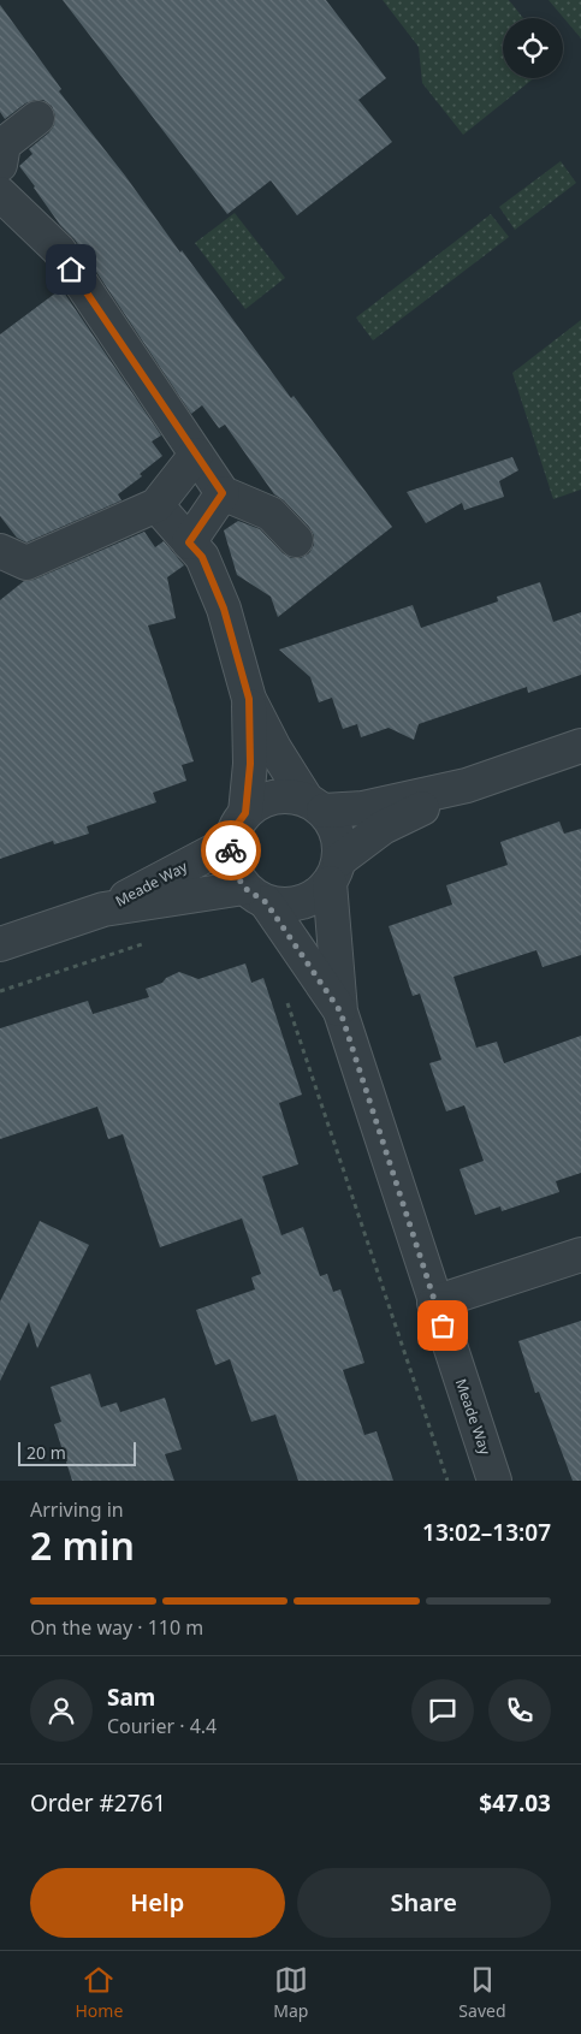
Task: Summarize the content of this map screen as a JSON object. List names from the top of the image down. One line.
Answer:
{"streets":{"street":["Meade Way"]},"scale_bar":"20 m","page":{"scale":"20 m","heading":["2 min","Arriving in","13:02–13:07"],"panel":["Sam","Courier · 4.4","Order #2761","$47.03"],"bar":"On the way · 110 m","buttons":["Help","Share"],"tabs":["Home","Map","Saved"]}}
